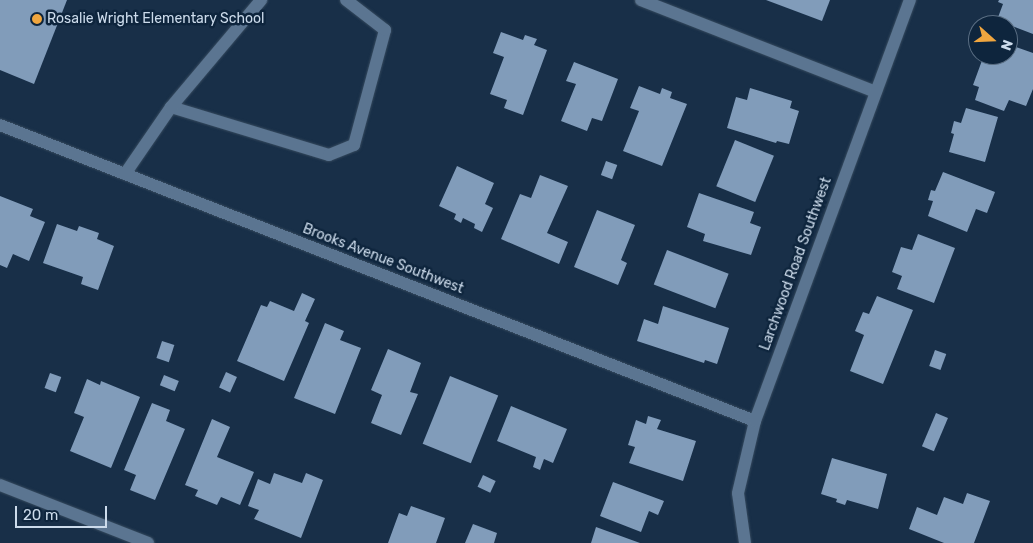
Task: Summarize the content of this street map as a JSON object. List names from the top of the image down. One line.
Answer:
{"streets":{"street":["Brooks Avenue Southwest","Larchwood Road Southwest"]},"crossings":[["Brooks Avenue Southwest","Larchwood Road Southwest"]],"places":["Rosalie Wright Elementary School"],"scale_bar":"20 m","north":"right"}
